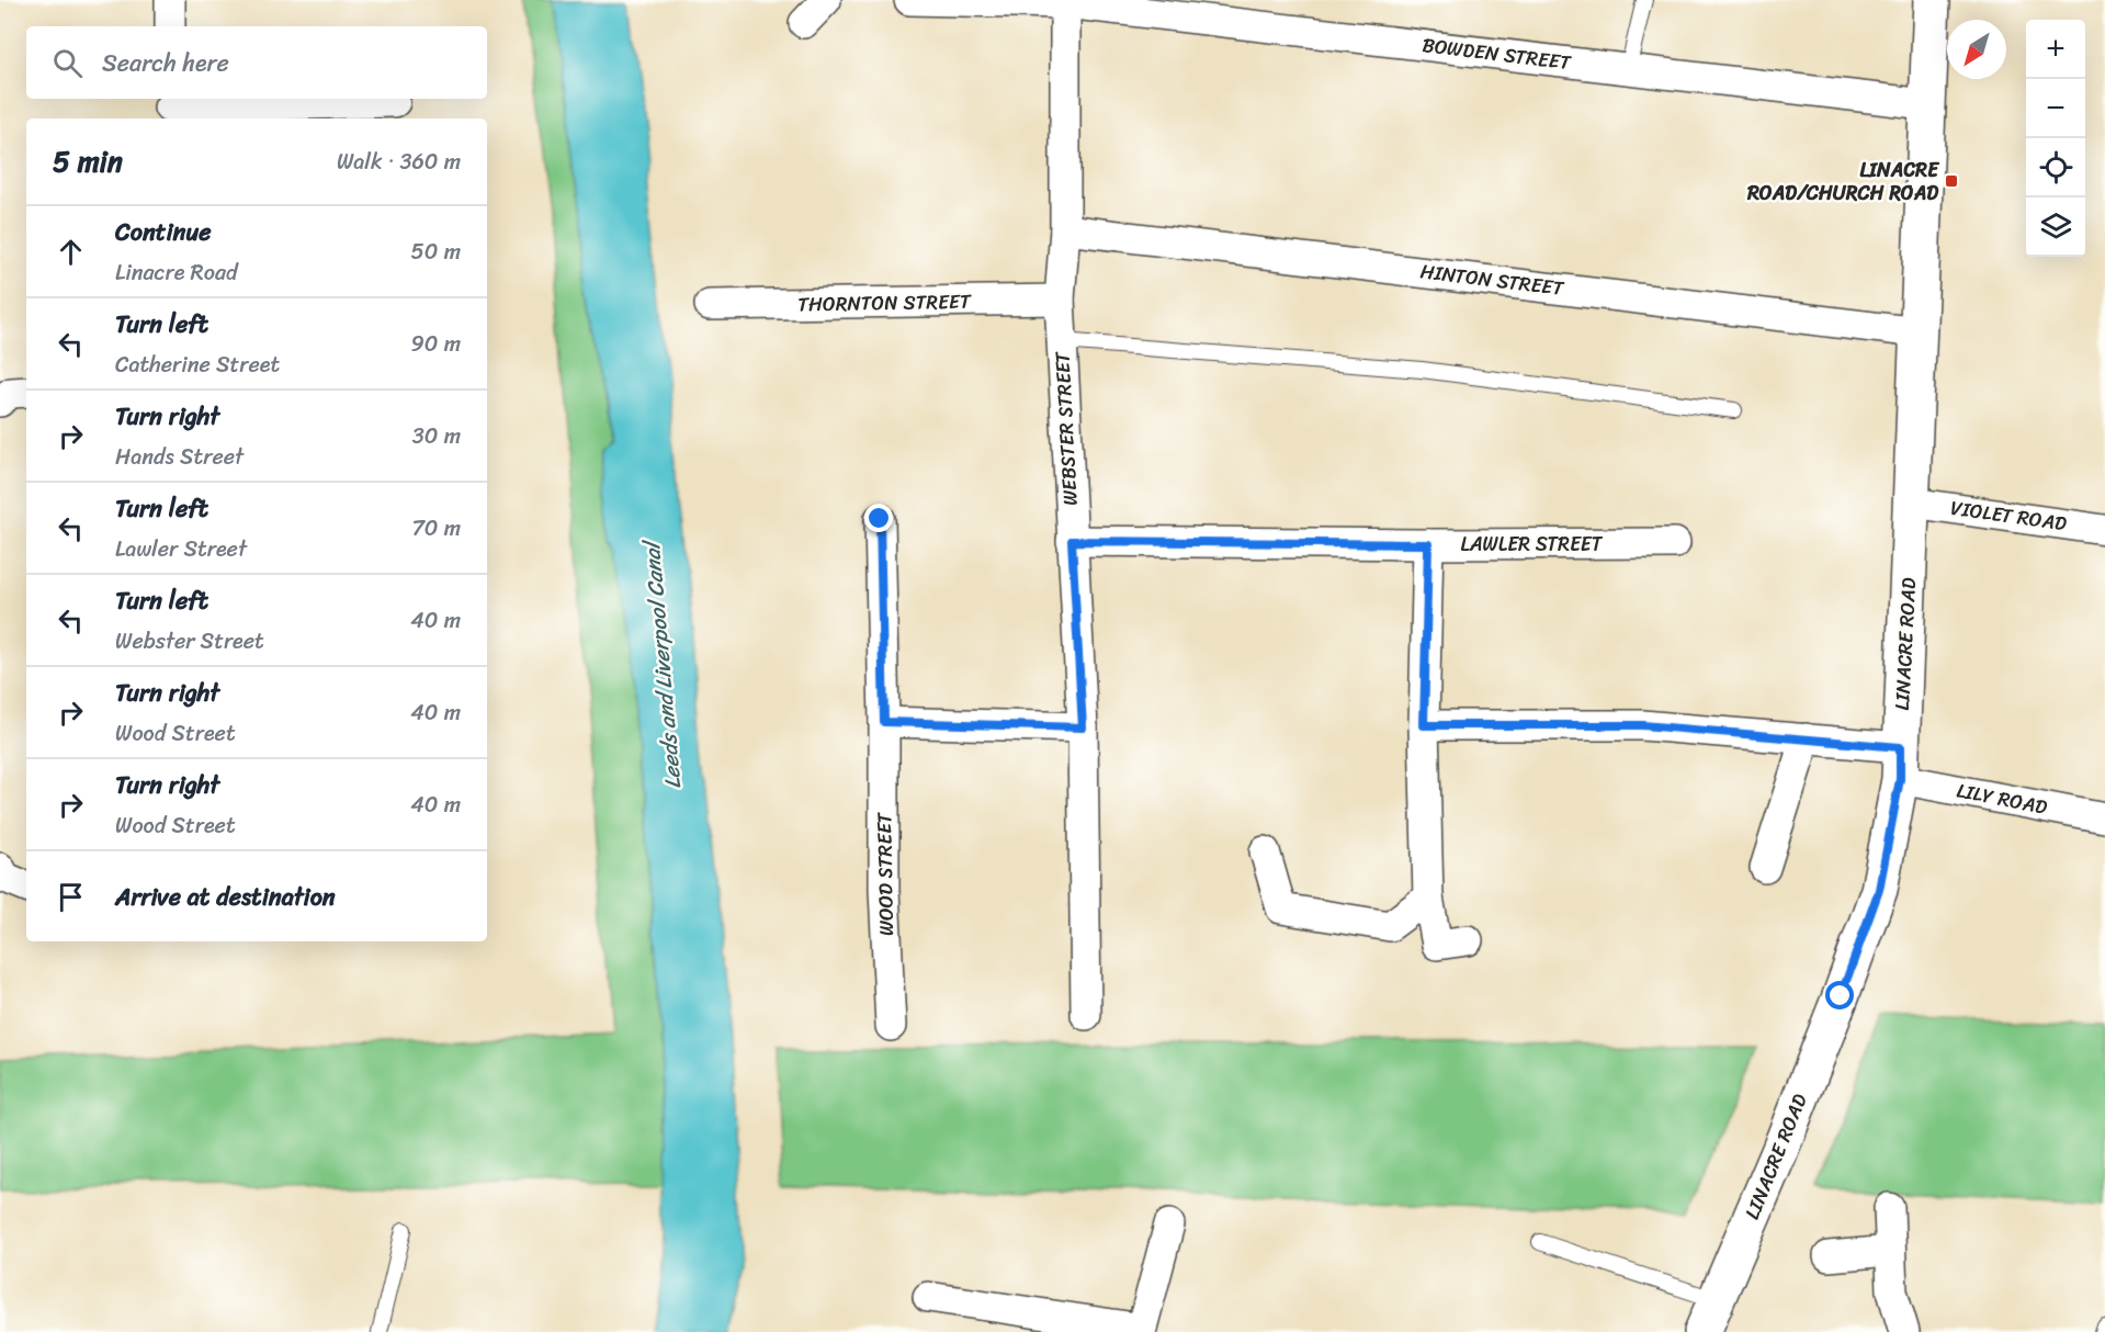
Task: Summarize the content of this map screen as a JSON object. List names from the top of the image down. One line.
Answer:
{"streets":{"main road":["LINACRE ROAD"],"street":["BOWDEN STREET","HINTON STREET","THORNTON STREET","WEBSTER STREET","VIOLET ROAD","LAWLER STREET","LILY ROAD","WOOD STREET"]},"crossings":[["BOWDEN STREET","WEBSTER STREET"],["BOWDEN STREET","LINACRE ROAD"],["HINTON STREET","WEBSTER STREET"],["HINTON STREET","LINACRE ROAD"],["THORNTON STREET","WEBSTER STREET"],["WEBSTER STREET","LAWLER STREET"],["VIOLET ROAD","LINACRE ROAD"],["LINACRE ROAD","LILY ROAD"]],"water":["Leeds and Liverpool Canal"],"places":{"transit":["LINACRE ROAD/CHURCH ROAD"]},"north":"bottom left","page":{"map_buttons":["+","−"],"search":"Search here","heading":["5 min","Walk · 360 m"],"list":[["Continue","Linacre Road","50 m"],["Turn left","Catherine Street","90 m"],["Turn right","Hands Street","30 m"],["Turn left","Lawler Street","70 m"],["Turn left","Webster Street","40 m"],["Turn right","Wood Street","40 m"],["Turn right","Wood Street","40 m"],"Arrive at destination"]}}
